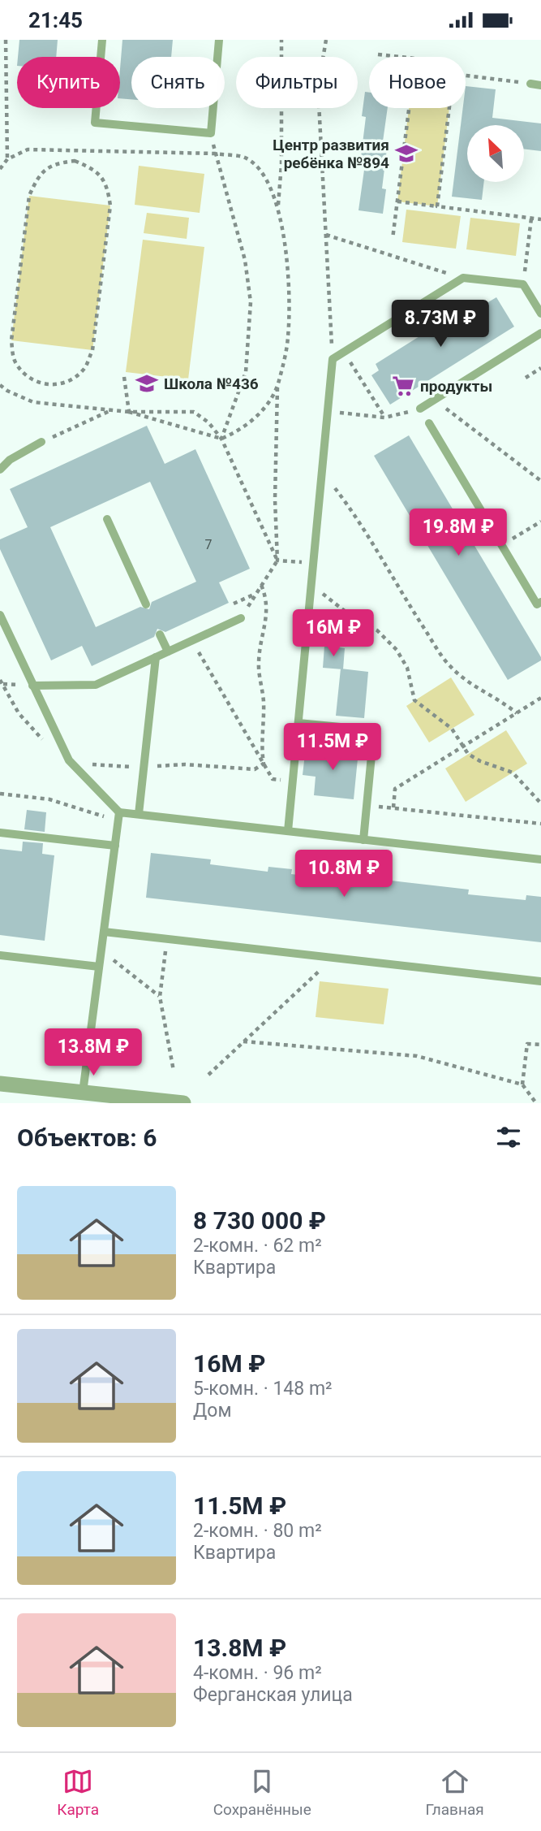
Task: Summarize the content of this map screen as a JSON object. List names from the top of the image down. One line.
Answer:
{"places":{"school or university":["Центр развития ребёнка №894","Школа №436"],"supermarket":["продукты"]},"house_numbers":["7"],"north":"top left","page":{"status":"21:45","chip":["Купить","Снять","Фильтры","Новое"],"price":["8.73M ₽","19.8M ₽","16M ₽","11.5M ₽","10.8M ₽","13.8M ₽"],"heading":"Объектов: 6","list":[{"name":"8 730 000 ₽","note":"2-комн. · 62 m² · Квартира"},{"name":"16M ₽","note":"5-комн. · 148 m² · Дом"},{"name":"11.5M ₽","note":"2-комн. · 80 m² · Квартира"},{"name":"13.8M ₽","note":"4-комн. · 96 m² · Ферганская улица"}],"tabs":["Карта","Сохранённые","Главная"]}}
